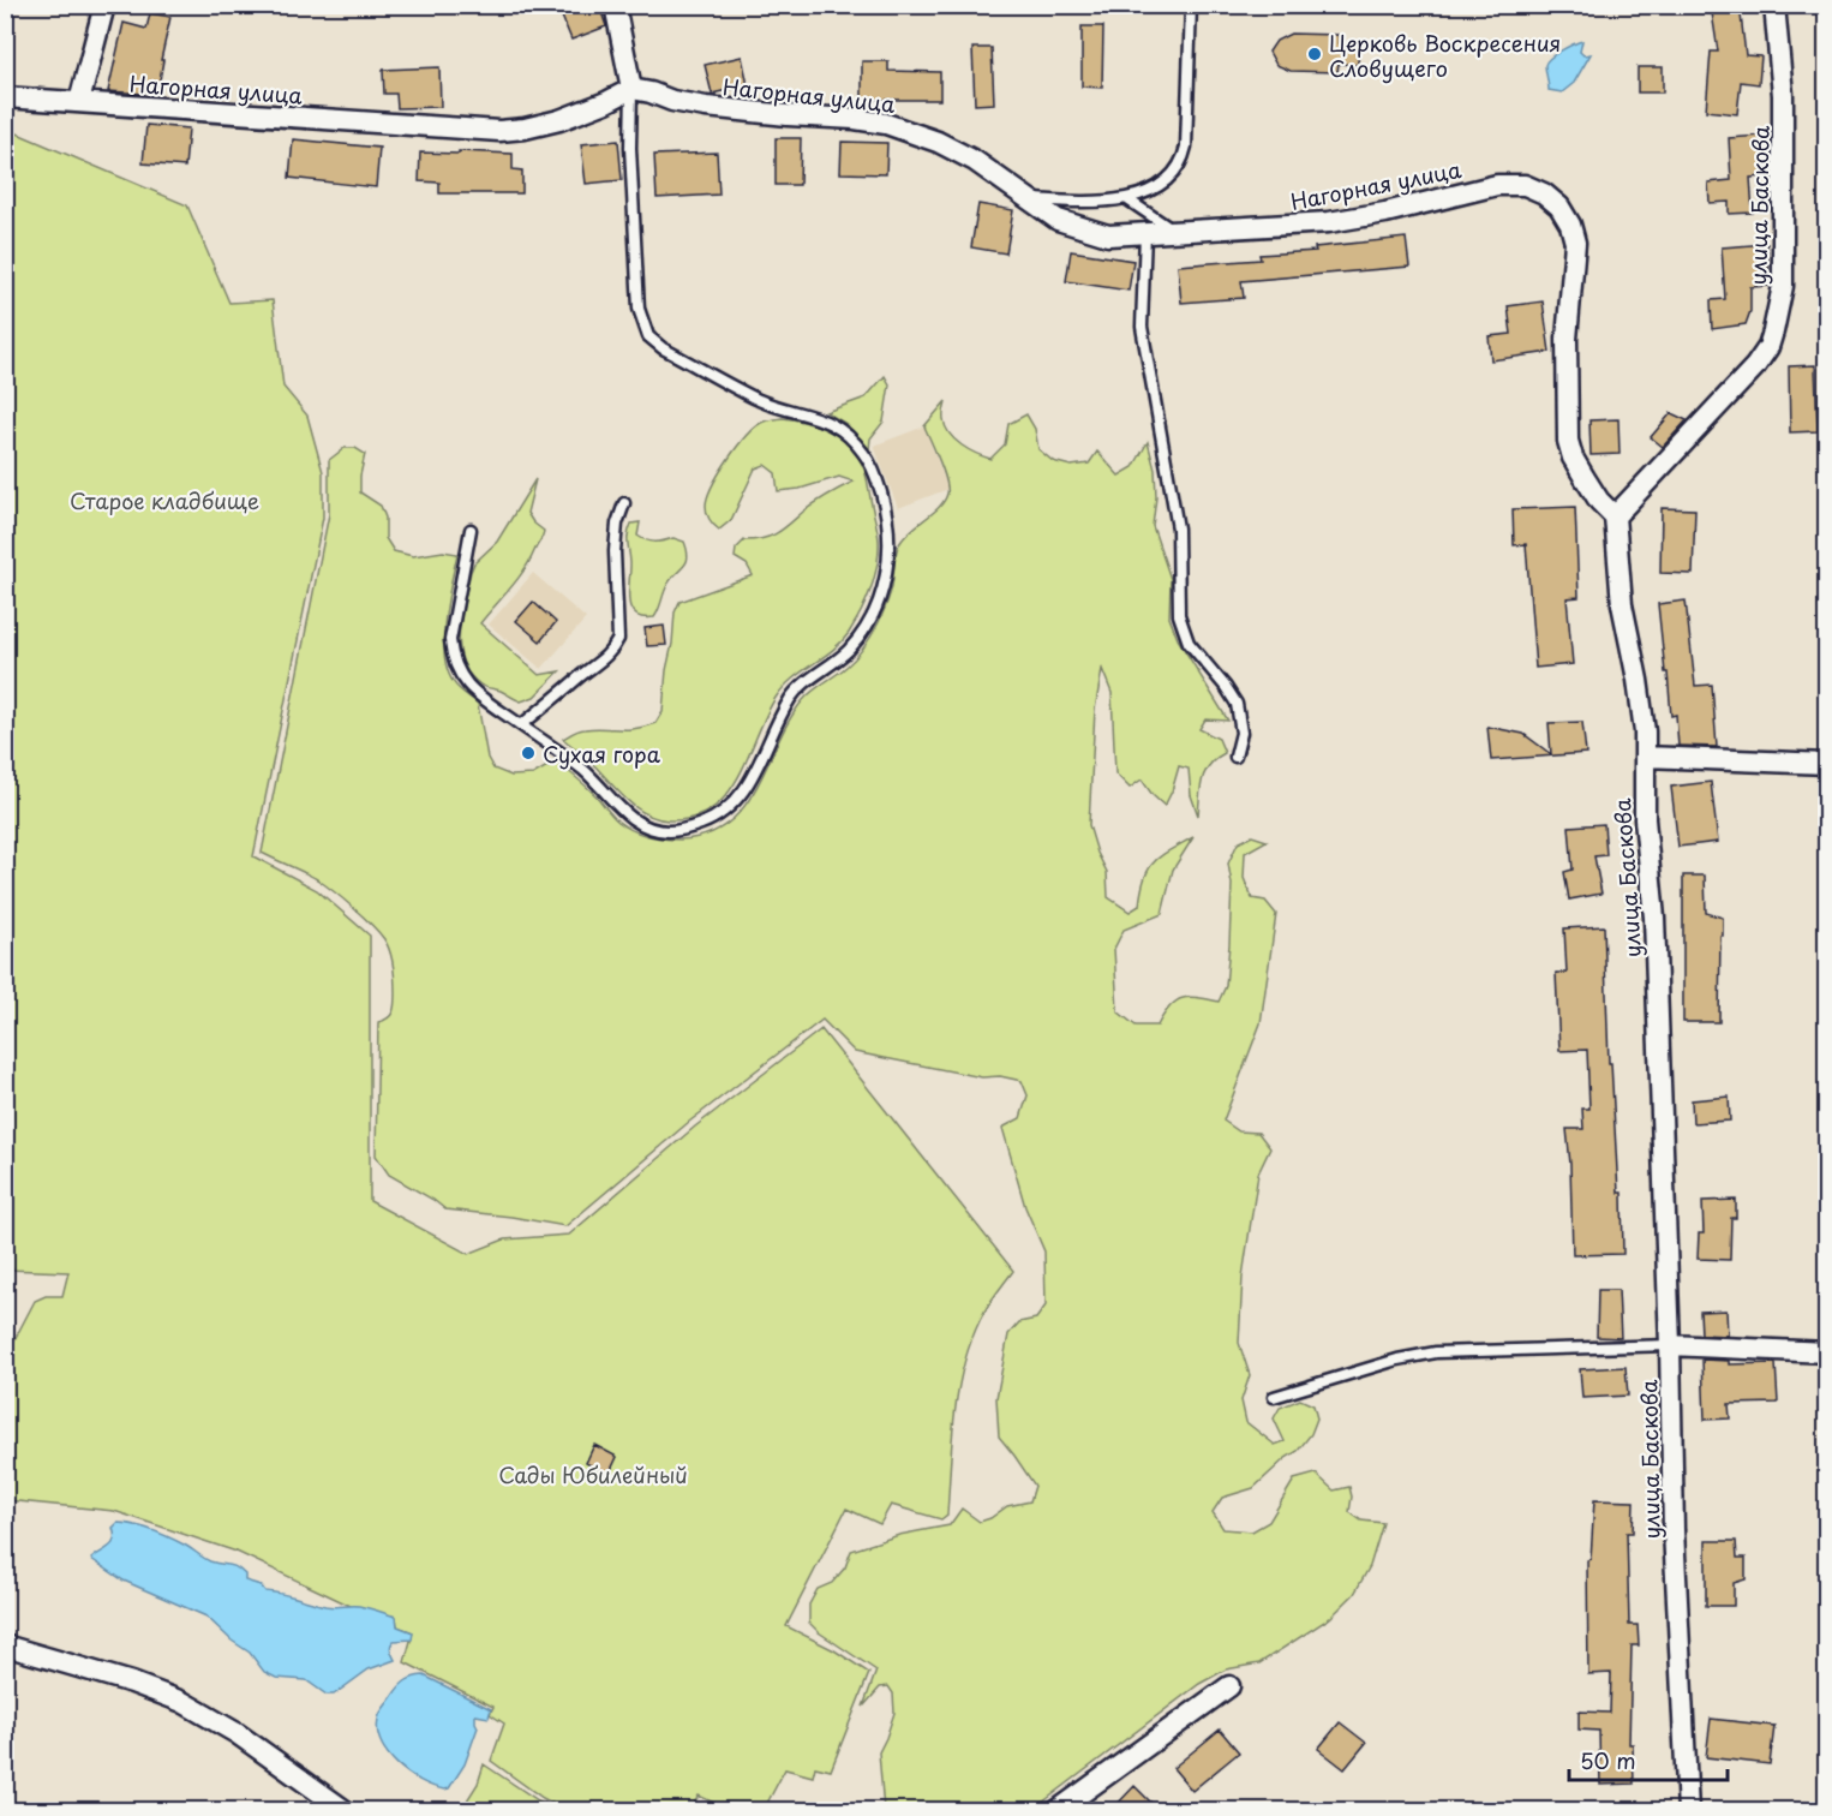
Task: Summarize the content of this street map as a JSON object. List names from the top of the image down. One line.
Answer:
{"streets":{"street":["Нагорная улица","улица Баскова"]},"crossings":[["Нагорная улица","улица Баскова"]],"parks":["Старое кладбище","Сады Юбилейный"],"places":["Церковь Воскресения Словущего","Сухая гора"],"scale_bar":"50 m"}
